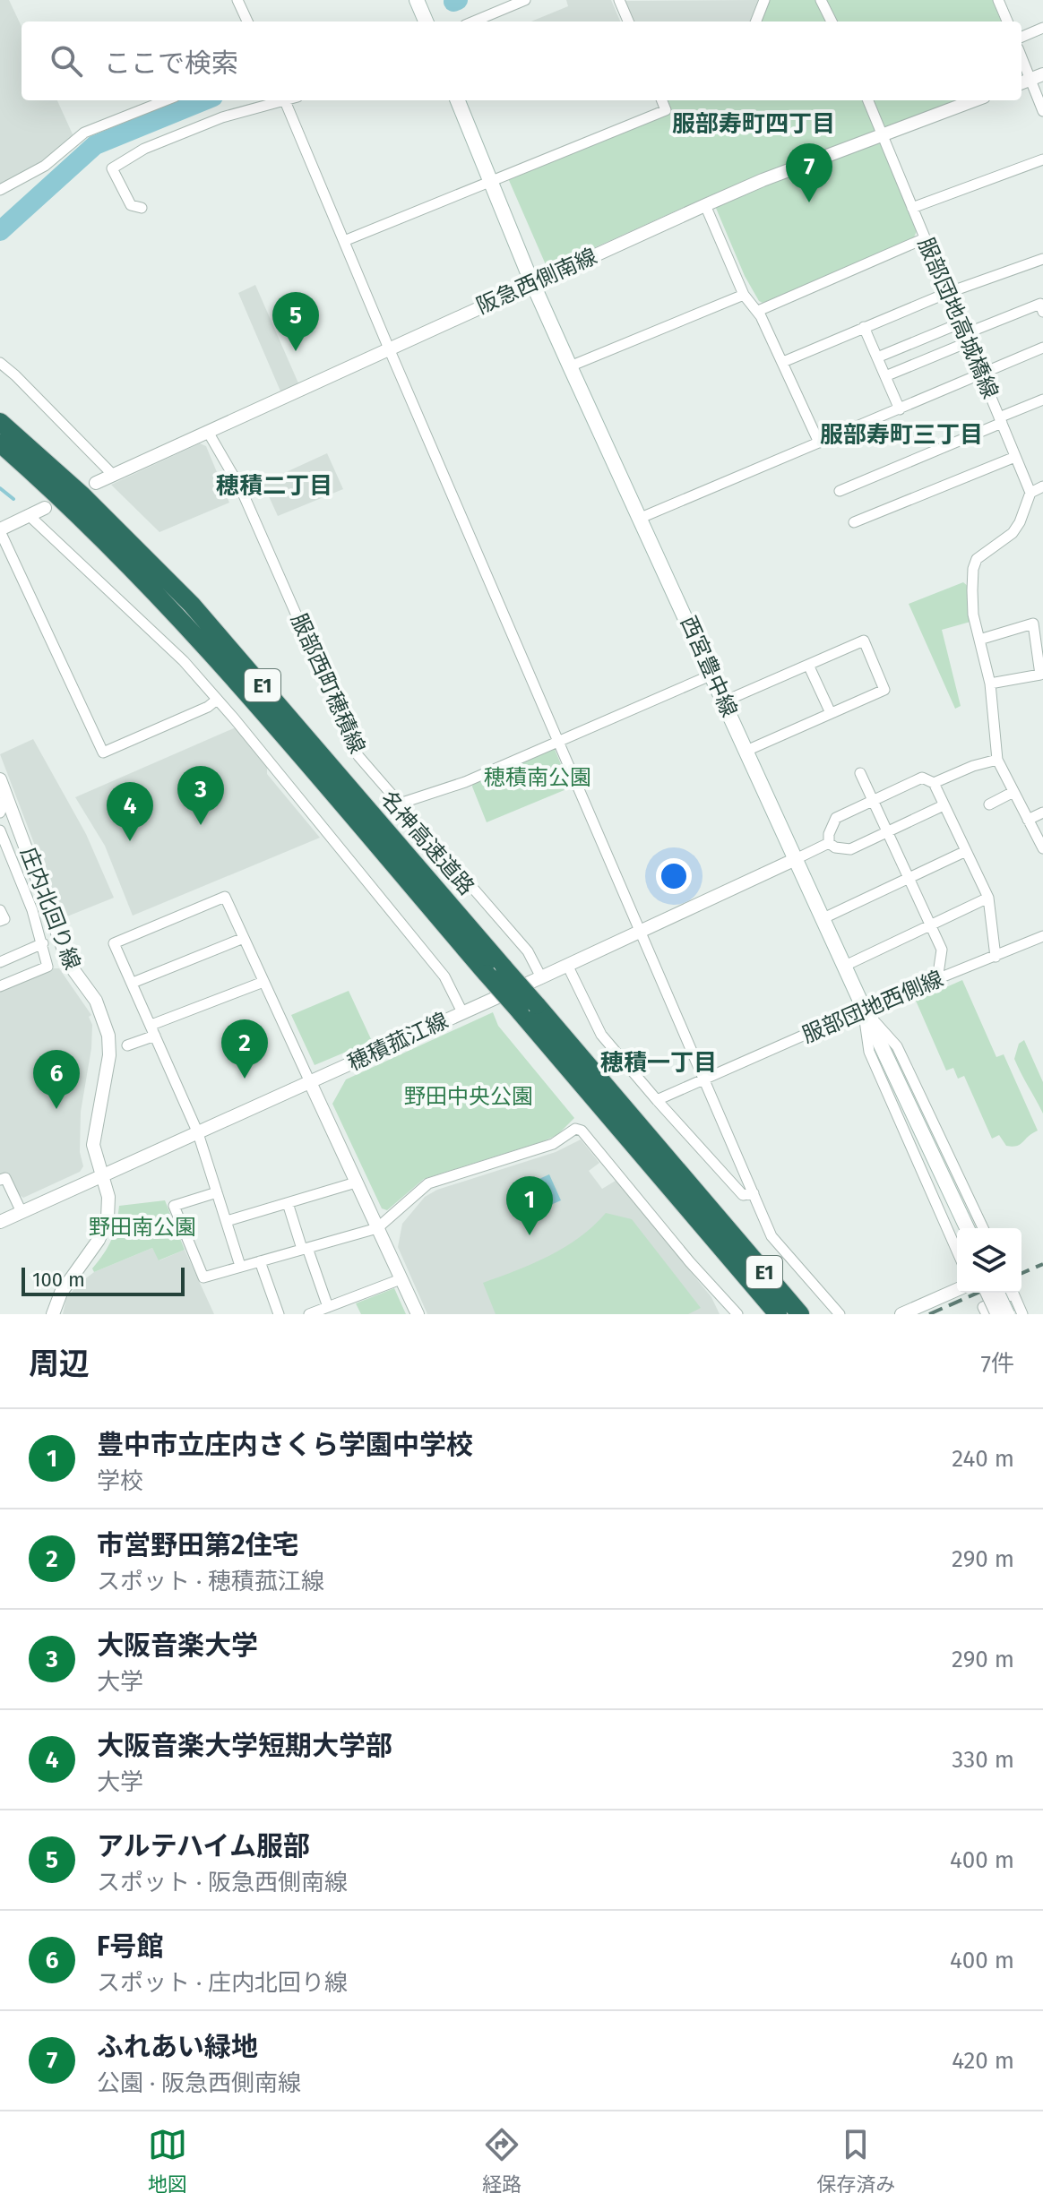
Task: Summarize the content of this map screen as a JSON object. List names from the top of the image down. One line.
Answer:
{"streets":{"highway":["E1","名神高速道路"],"main road":["西宮豊中線"],"street":["阪急西側南線","服部団地高城橋線","服部西町穂積線","庄内北回り線","服部団地西側線","穂積菰江線"]},"crossings":[["阪急西側南線","服部団地高城橋線"],["阪急西側南線","西宮豊中線"],["阪急西側南線","服部西町穂積線"],["西宮豊中線","服部団地西側線"],["西宮豊中線","穂積菰江線"],["服部西町穂積線","穂積菰江線"],["庄内北回り線","穂積菰江線"]],"districts":["服部寿町四丁目","服部寿町三丁目","穂積二丁目","穂積一丁目"],"parks":["穂積南公園","野田中央公園","野田南公園"],"scale_bar":"100 m","page":{"search":"ここで検索","pins":["7","5","3","4","2","6","1"],"scale":"100 m","heading":["周辺","7件"],"list":[{"mark":"1","name":"豊中市立庄内さくら学園中学校","note":"学校","value":"240 m"},{"mark":"2","name":"市営野田第2住宅","note":"スポット · 穂積菰江線","value":"290 m"},{"mark":"3","name":"大阪音楽大学","note":"大学","value":"290 m"},{"mark":"4","name":"大阪音楽大学短期大学部","note":"大学","value":"330 m"},{"mark":"5","name":"アルテハイム服部","note":"スポット · 阪急西側南線","value":"400 m"},{"mark":"6","name":"F号館","note":"スポット · 庄内北回り線","value":"400 m"},{"mark":"7","name":"ふれあい緑地","note":"公園 · 阪急西側南線","value":"420 m"}],"nav":["地図","経路","保存済み"]}}
